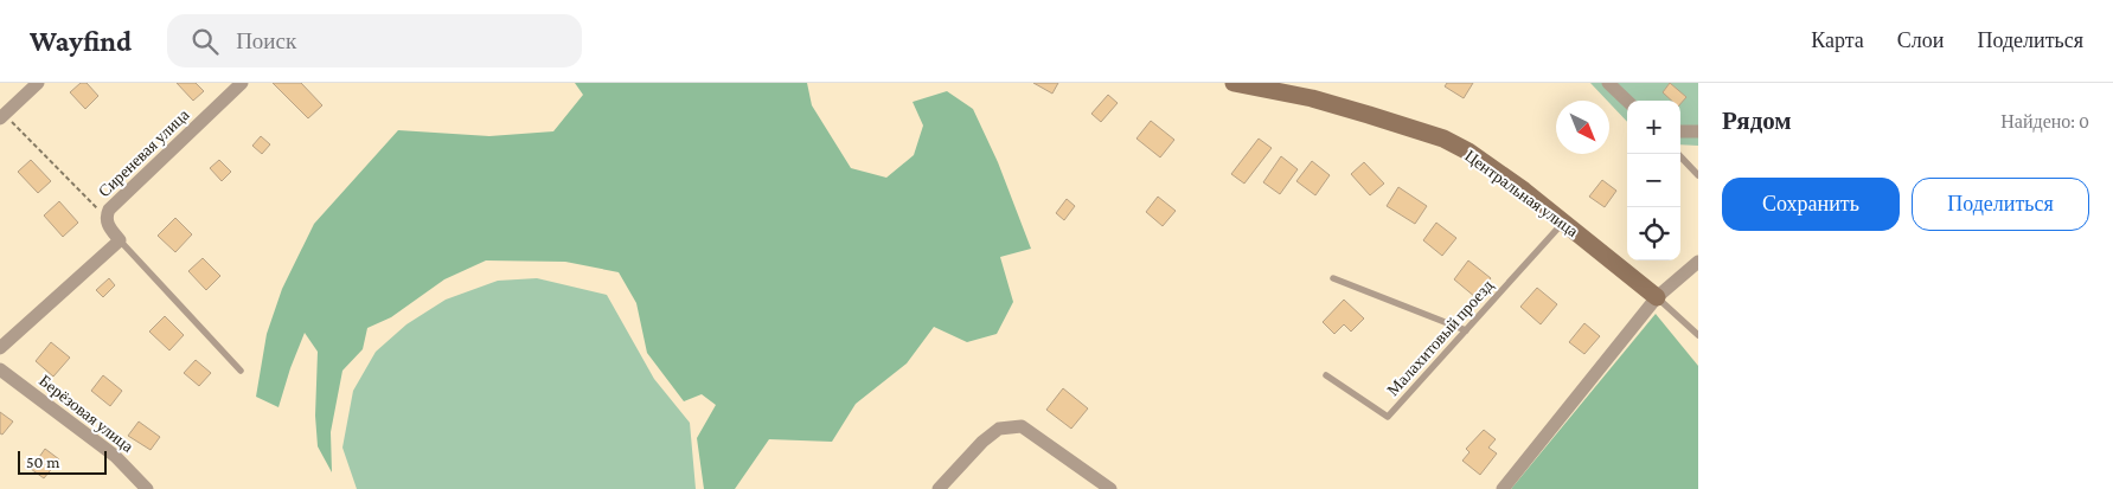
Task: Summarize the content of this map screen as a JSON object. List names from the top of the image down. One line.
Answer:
{"streets":{"street":["Сиреневая улица","Центральная улица","Берёзовая улица"],"lane":["Малахитовый проезд"]},"crossings":[["Центральная улица","Малахитовый проезд"]],"scale_bar":"50 m","north":"bottom right","page":{"header":"Wayfind","search":"Поиск","nav":["Карта","Слои","Поделиться"],"heading":["Рядом","Найдено: 0"],"map_buttons":["+","−"],"buttons":["Сохранить","Поделиться"],"scale":"50 m"}}
